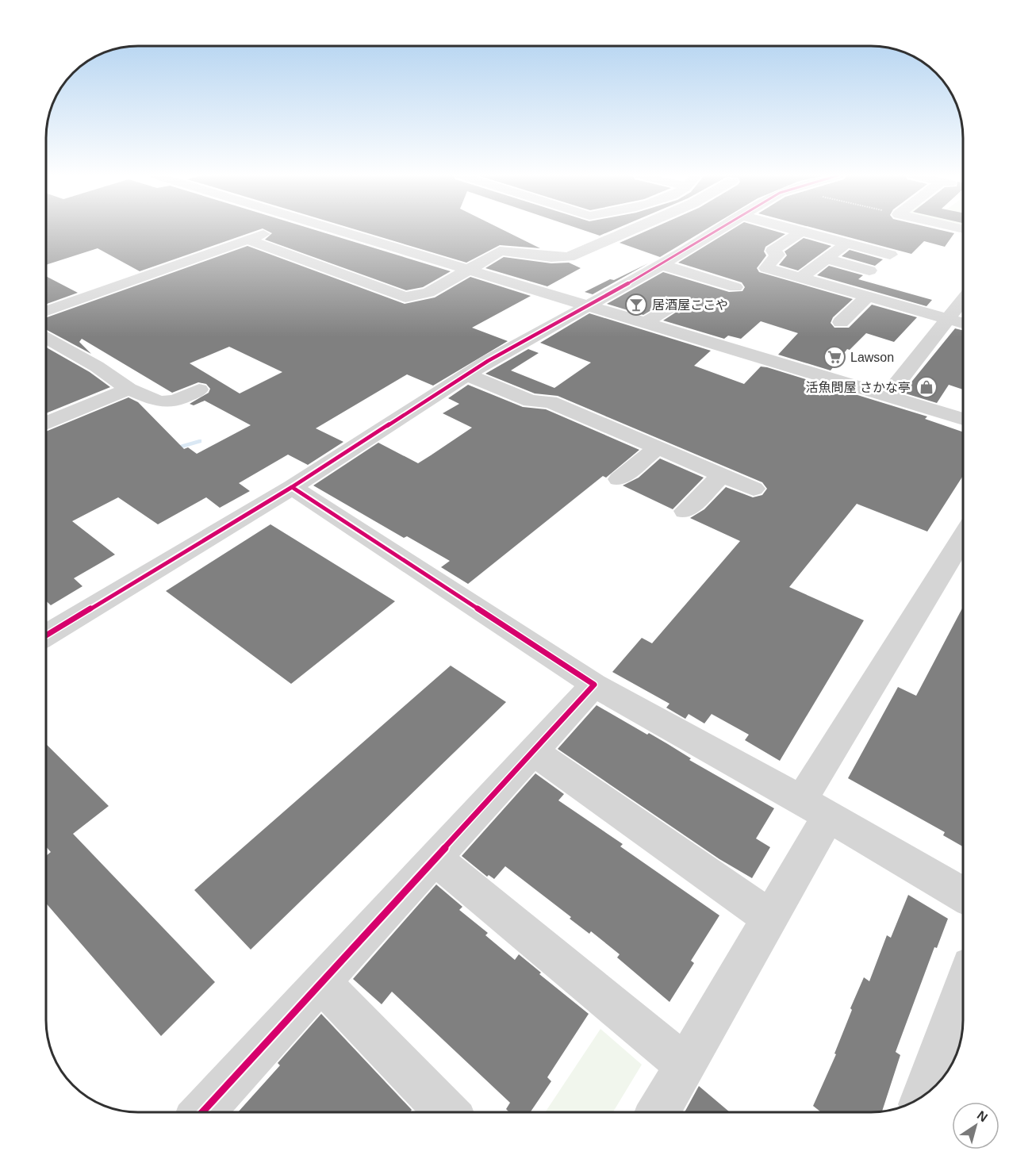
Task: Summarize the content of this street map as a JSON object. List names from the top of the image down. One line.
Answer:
{"places":{"bar":["居酒屋ここや"],"supermarket":["Lawson"],"shop":["活魚問屋 さかな亭"]},"north":"top right"}
